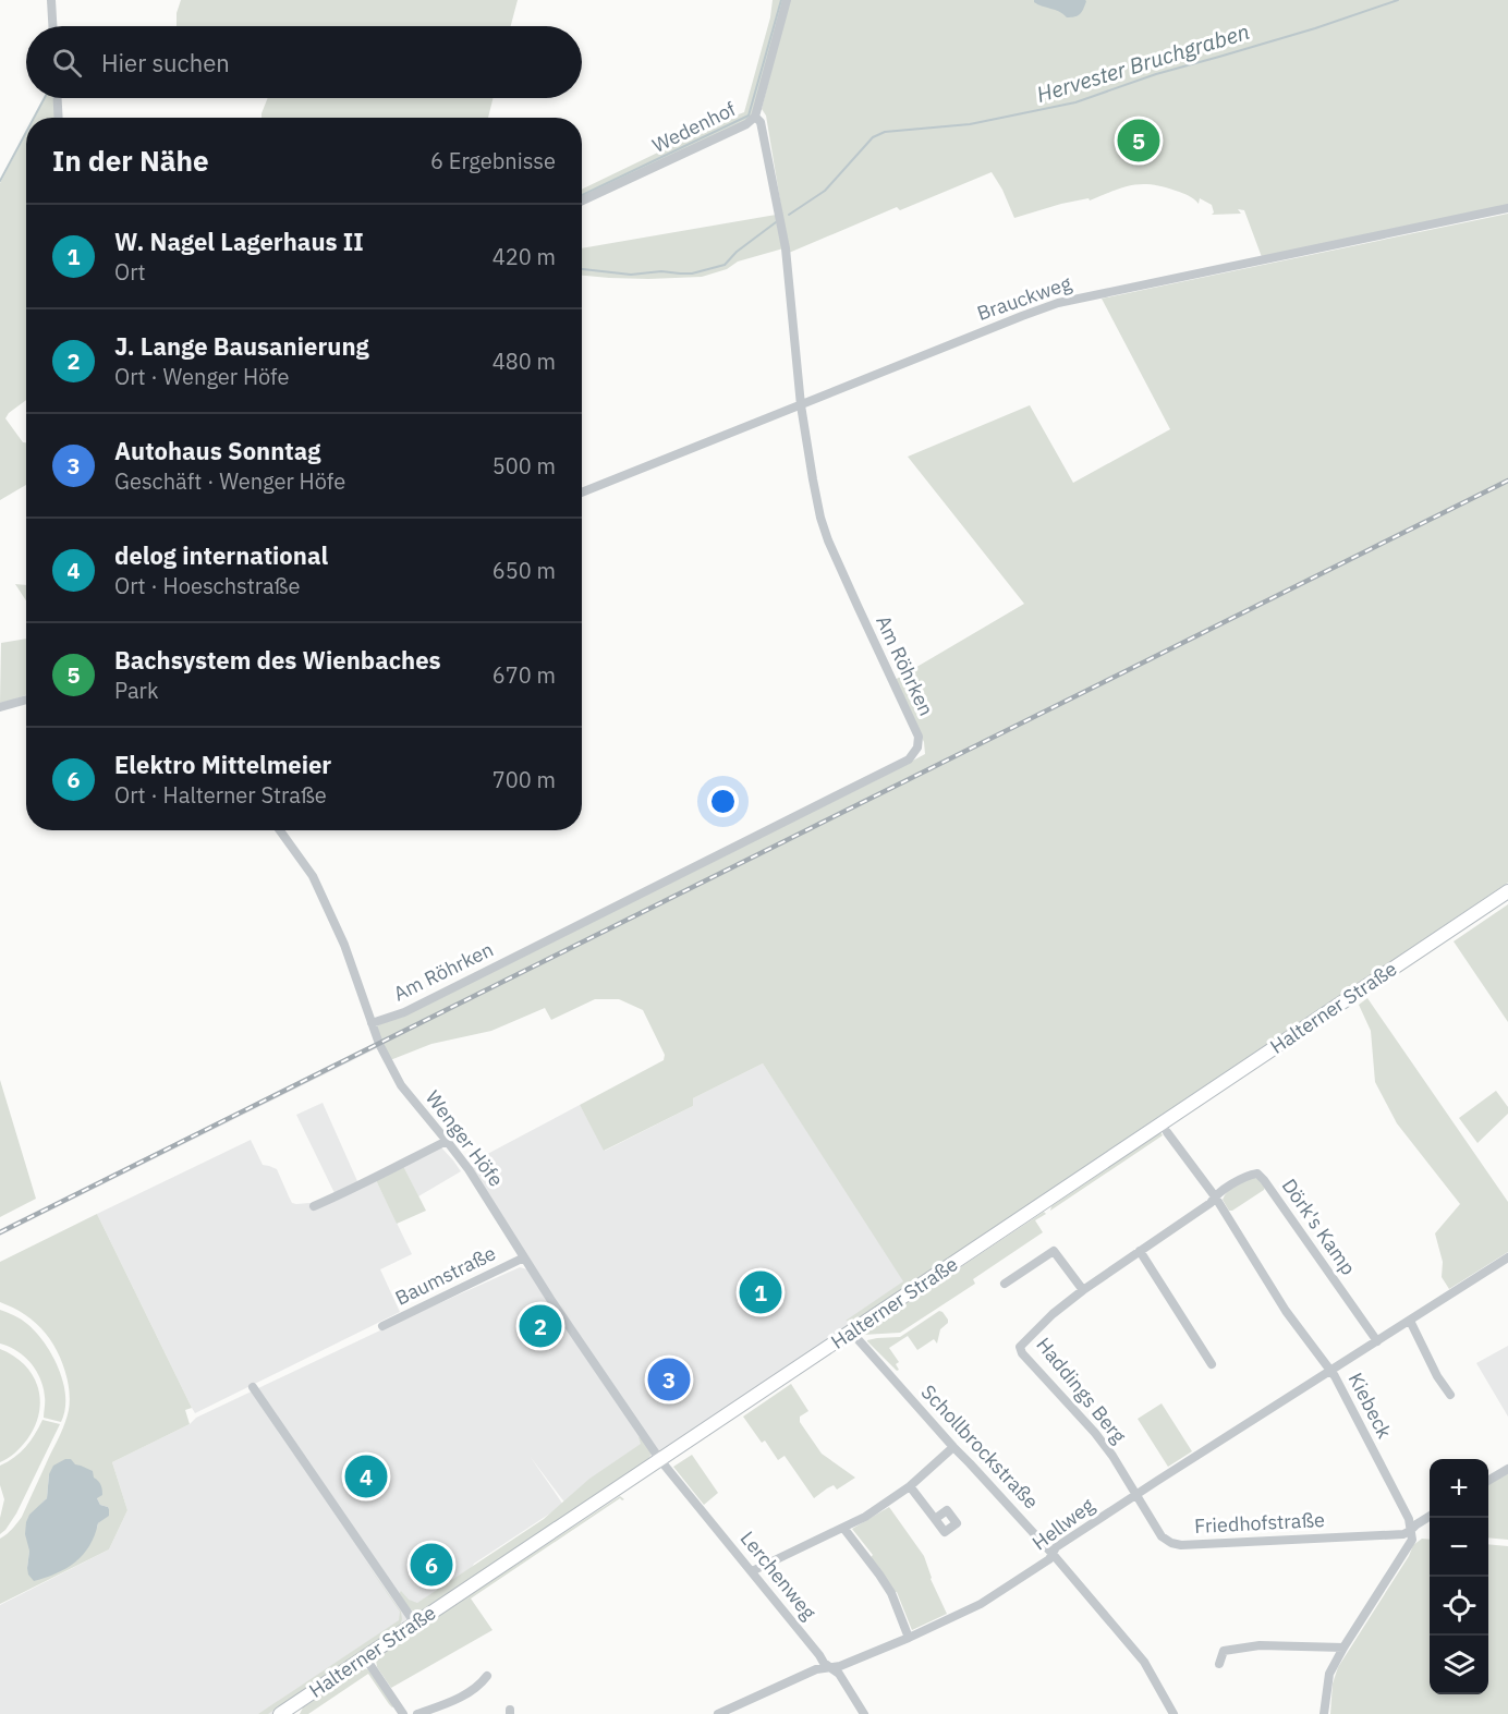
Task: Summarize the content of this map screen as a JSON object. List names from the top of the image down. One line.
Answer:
{"streets":{"main road":["Halterner Straße"],"street":["Wedenhof","Brauckweg","Am Röhrken","Wenger Höfe","Dörk's Kamp","Baumstraße","Haddings Berg","Kiebeck","Schollbrockstraße","Friedhofstraße","Hellweg","Lerchenweg"]},"crossings":[["Wedenhof","Am Röhrken"],["Brauckweg","Am Röhrken"],["Am Röhrken","Wenger Höfe"],["Halterner Straße","Wenger Höfe"],["Halterner Straße","Schollbrockstraße"],["Halterner Straße","Lerchenweg"],["Wenger Höfe","Baumstraße"],["Wenger Höfe","Lerchenweg"],["Dörk's Kamp","Haddings Berg"],["Dörk's Kamp","Kiebeck"],["Dörk's Kamp","Hellweg"],["Haddings Berg","Kiebeck"],["Haddings Berg","Friedhofstraße"],["Haddings Berg","Hellweg"],["Kiebeck","Friedhofstraße"],["Kiebeck","Hellweg"],["Schollbrockstraße","Hellweg"],["Friedhofstraße","Hellweg"],["Hellweg","Lerchenweg"]],"water":["Hervester Bruchgraben"],"page":{"search":"Hier suchen","pins":["5","1","2","3","4","6"],"heading":["In der Nähe","6 Ergebnisse"],"list":[{"mark":"1","name":"W. Nagel Lagerhaus II","note":"Ort","value":"420 m"},{"mark":"2","name":"J. Lange Bausanierung","note":"Ort · Wenger Höfe","value":"480 m"},{"mark":"3","name":"Autohaus Sonntag","note":"Geschäft · Wenger Höfe","value":"500 m"},{"mark":"4","name":"delog international","note":"Ort · Hoeschstraße","value":"650 m"},{"mark":"5","name":"Bachsystem des Wienbaches","note":"Park","value":"670 m"},{"mark":"6","name":"Elektro Mittelmeier","note":"Ort · Halterner Straße","value":"700 m"}],"map_buttons":["+","−"]}}
